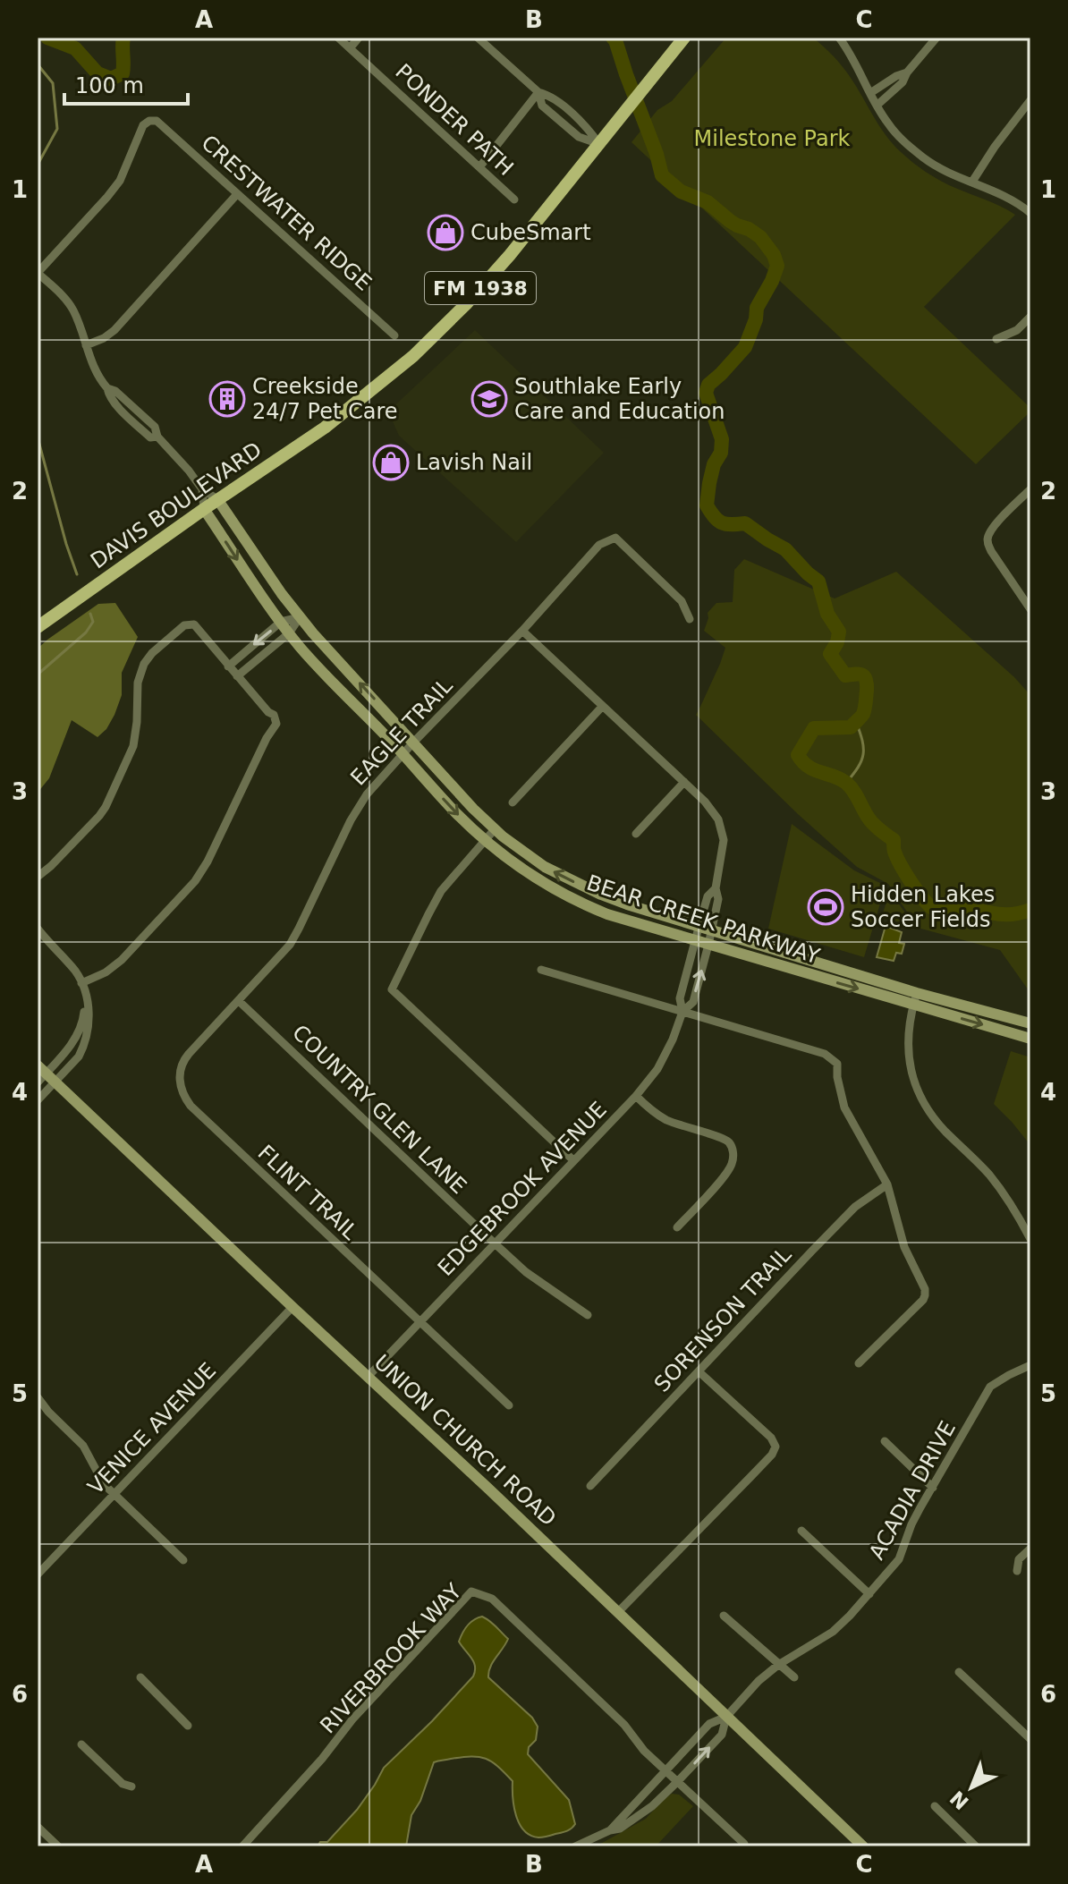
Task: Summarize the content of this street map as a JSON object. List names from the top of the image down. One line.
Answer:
{"streets":{"main road":["FM 1938","DAVIS BOULEVARD","BEAR CREEK PARKWAY","UNION CHURCH ROAD"],"street":["PONDER PATH","CRESTWATER RIDGE","EAGLE TRAIL","COUNTRY GLEN LANE","EDGEBROOK AVENUE","FLINT TRAIL","SORENSON TRAIL","VENICE AVENUE","ACADIA DRIVE","RIVERBROOK WAY"]},"crossings":[["CRESTWATER RIDGE","BEAR CREEK PARKWAY"],["DAVIS BOULEVARD","BEAR CREEK PARKWAY"],["EAGLE TRAIL","BEAR CREEK PARKWAY"],["EAGLE TRAIL","COUNTRY GLEN LANE"],["EAGLE TRAIL","EDGEBROOK AVENUE"],["EAGLE TRAIL","FLINT TRAIL"],["BEAR CREEK PARKWAY","EDGEBROOK AVENUE"],["COUNTRY GLEN LANE","EDGEBROOK AVENUE"],["EDGEBROOK AVENUE","FLINT TRAIL"],["EDGEBROOK AVENUE","UNION CHURCH ROAD"],["VENICE AVENUE","UNION CHURCH ROAD"],["UNION CHURCH ROAD","ACADIA DRIVE"]],"parks":["Milestone Park"],"places":{"shop":["CubeSmart","Lavish Nail"],"building":["Creekside 24/7 Pet Care"],"school or university":["Southlake Early Care and Education"],"sports":["Hidden Lakes Soccer Fields"]},"scale_bar":"100 m","north":"bottom left","grid":{"columns":["A","B","C"],"rows":["1","2","3","4","5","6"]}}
